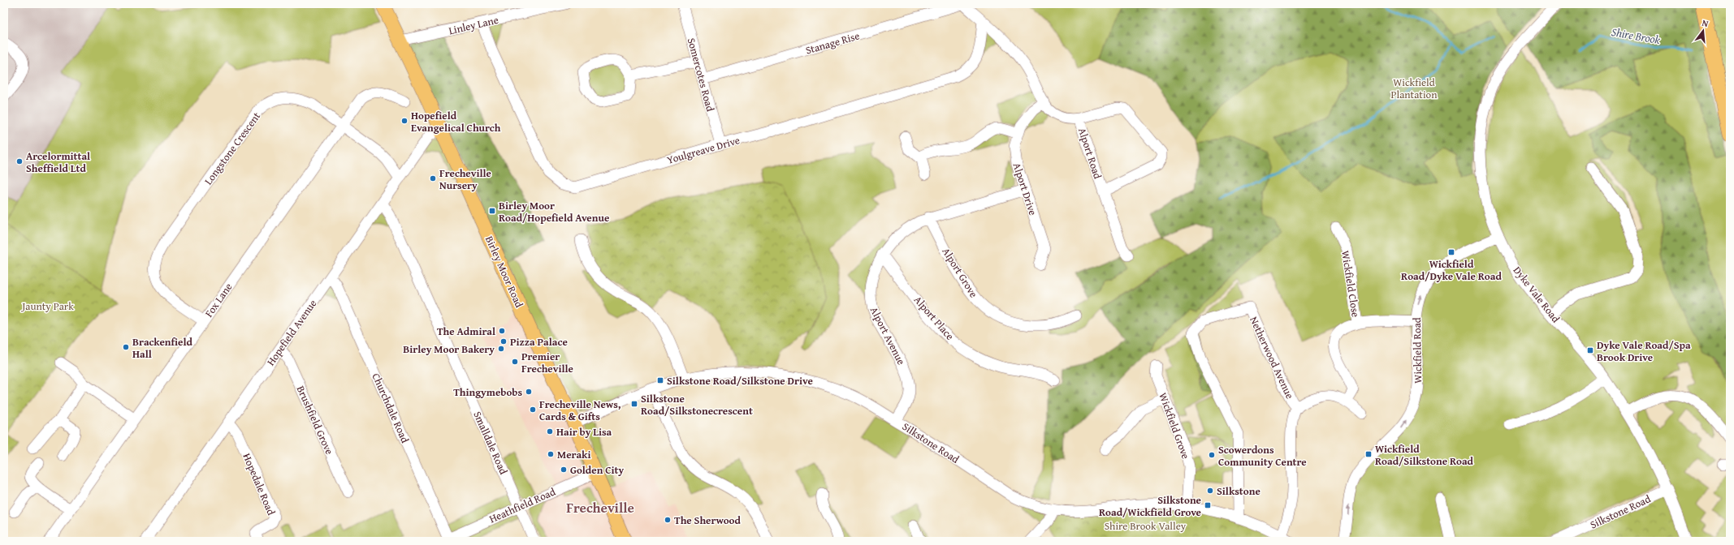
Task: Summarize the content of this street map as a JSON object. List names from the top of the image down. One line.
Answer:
{"streets":{"main road":["Birley Moor Road"],"street":["Linley Lane","Stanage Rise","Somercotes Road","Longstone Crescent","Youlgreave Drive","Alport Road","Alport Drive","Alport Grove","Wickfield Close","Dyke Vale Road","Fox Lane","Alport Place","Hopefield Avenue","Alport Avenue","Wickfield Road","Netherwood Avenue","Churchdale Road","Brushfield Grove","Wickfield Grove","Smalldale Road","Silkstone Road","Hopedale Road","Heathfield Road"]},"crossings":[["Linley Lane","Youlgreave Drive"],["Linley Lane","Birley Moor Road"],["Stanage Rise","Somercotes Road"],["Stanage Rise","Alport Road"],["Somercotes Road","Youlgreave Drive"],["Longstone Crescent","Fox Lane"],["Longstone Crescent","Hopefield Avenue"],["Youlgreave Drive","Alport Road"],["Alport Road","Alport Drive"],["Alport Drive","Alport Avenue"],["Birley Moor Road","Hopefield Avenue"],["Birley Moor Road","Silkstone Road"],["Birley Moor Road","Heathfield Road"],["Alport Grove","Alport Avenue"],["Dyke Vale Road","Wickfield Road"],["Dyke Vale Road","Silkstone Road"],["Alport Place","Alport Avenue"],["Hopefield Avenue","Churchdale Road"],["Hopefield Avenue","Brushfield Grove"],["Hopefield Avenue","Smalldale Road"],["Hopefield Avenue","Hopedale Road"],["Alport Avenue","Silkstone Road"],["Netherwood Avenue","Silkstone Road"],["Churchdale Road","Heathfield Road"],["Wickfield Grove","Silkstone Road"],["Smalldale Road","Heathfield Road"]],"districts":["Frecheville"],"water":["Shire Brook"],"parks":["Wickfield Plantation","Jaunty Park","Shire Brook Valley"],"places":{"other":["Hopefield Evangelical Church","Arcelormittal Sheffield Ltd","Frecheville Nursery","The Admiral","Pizza Palace","Brackenfield Hall","Birley Moor Bakery","Premier Frecheville","Thingymebobs","Frecheville News, Cards & Gifts","Hair by Lisa","Meraki","Scowerdons Community Centre","Golden City","Silkstone","The Sherwood"],"transit":["Birley Moor Road/Hopefield Avenue","Wickfield Road/Dyke Vale Road","Dyke Vale Road/Spa Brook Drive","Silkstone Road/Silkstone Drive","Silkstone Road/Silkstonecrescent","Wickfield Road/Silkstone Road","Silkstone Road/Wickfield Grove"]},"north":"top"}
